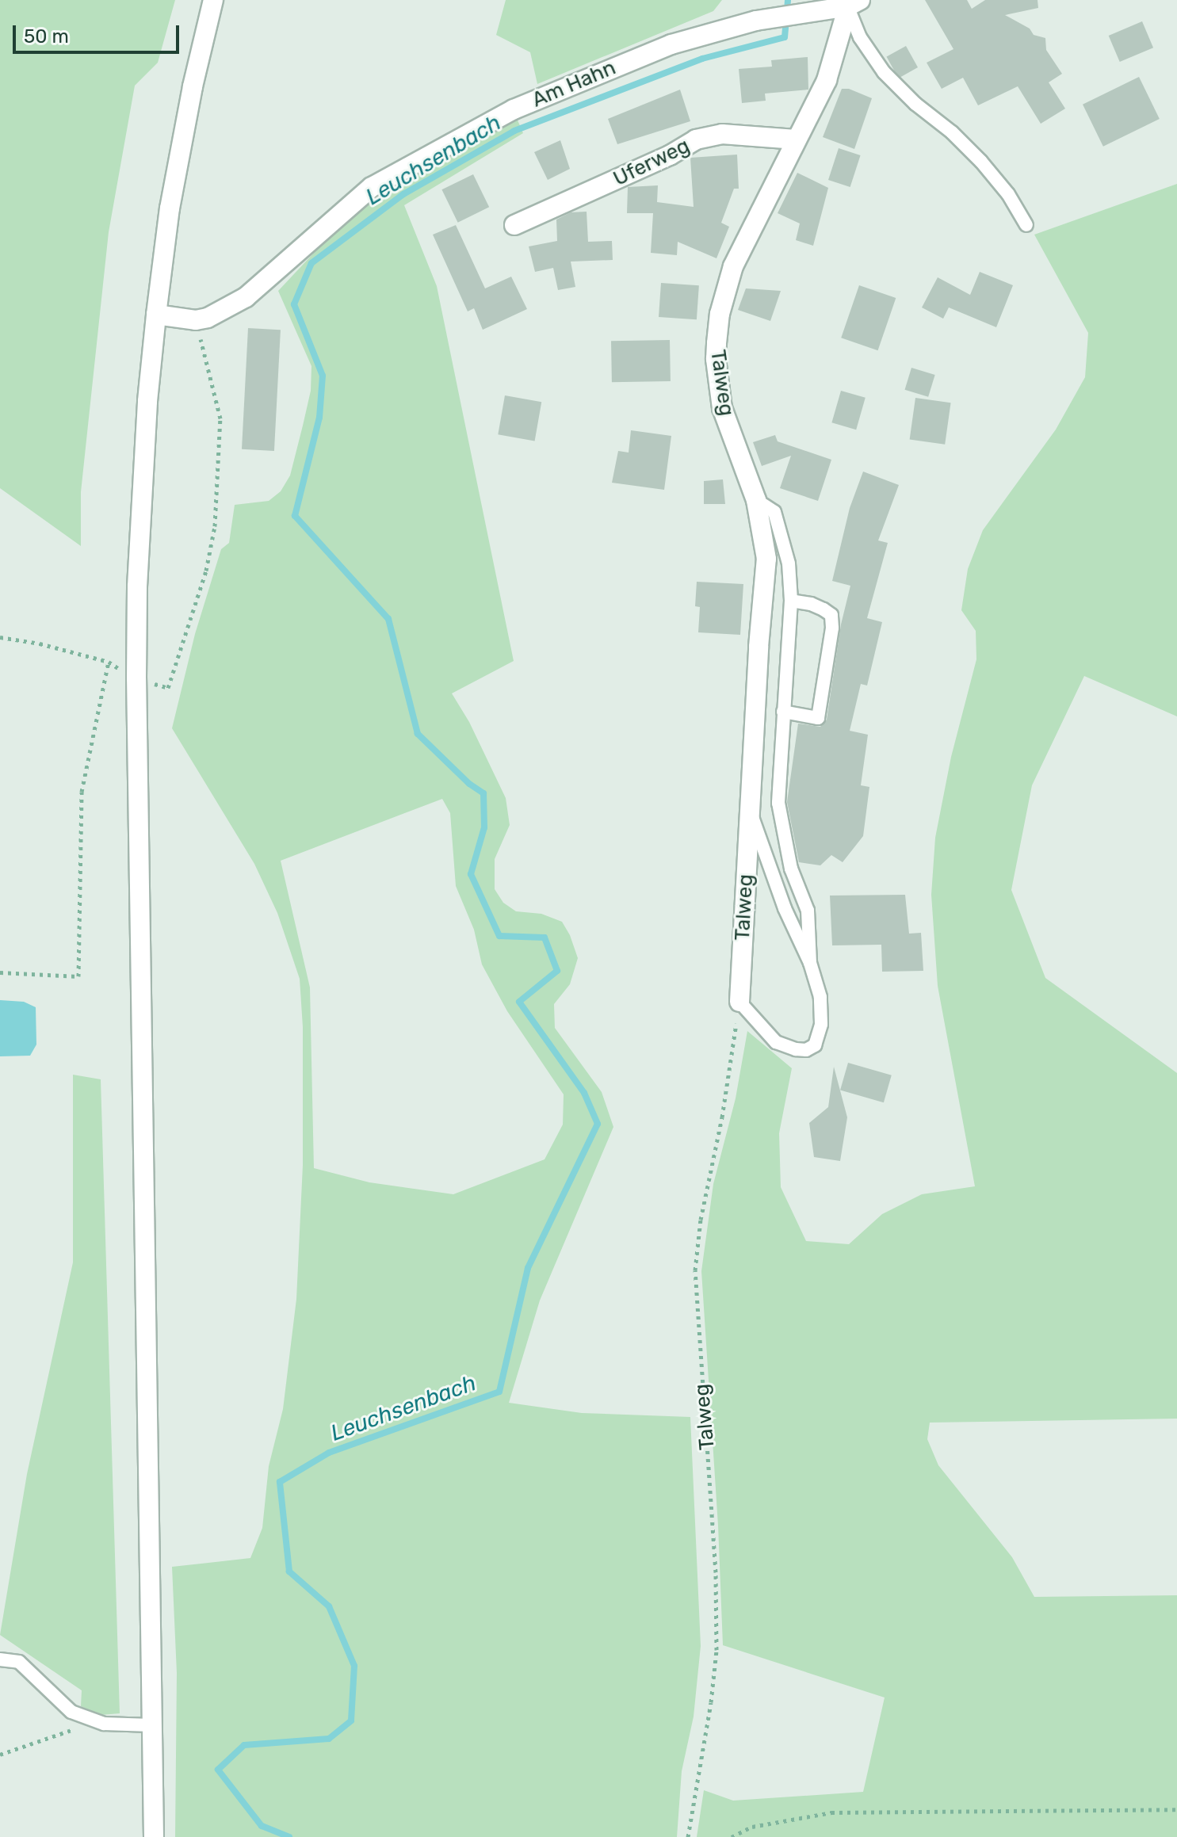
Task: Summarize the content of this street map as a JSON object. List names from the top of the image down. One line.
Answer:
{"streets":{"street":["Am Hahn","Uferweg","Talweg"]},"crossings":[["Am Hahn","Talweg"],["Uferweg","Talweg"]],"water":["Leuchsenbach"],"scale_bar":"50 m"}
